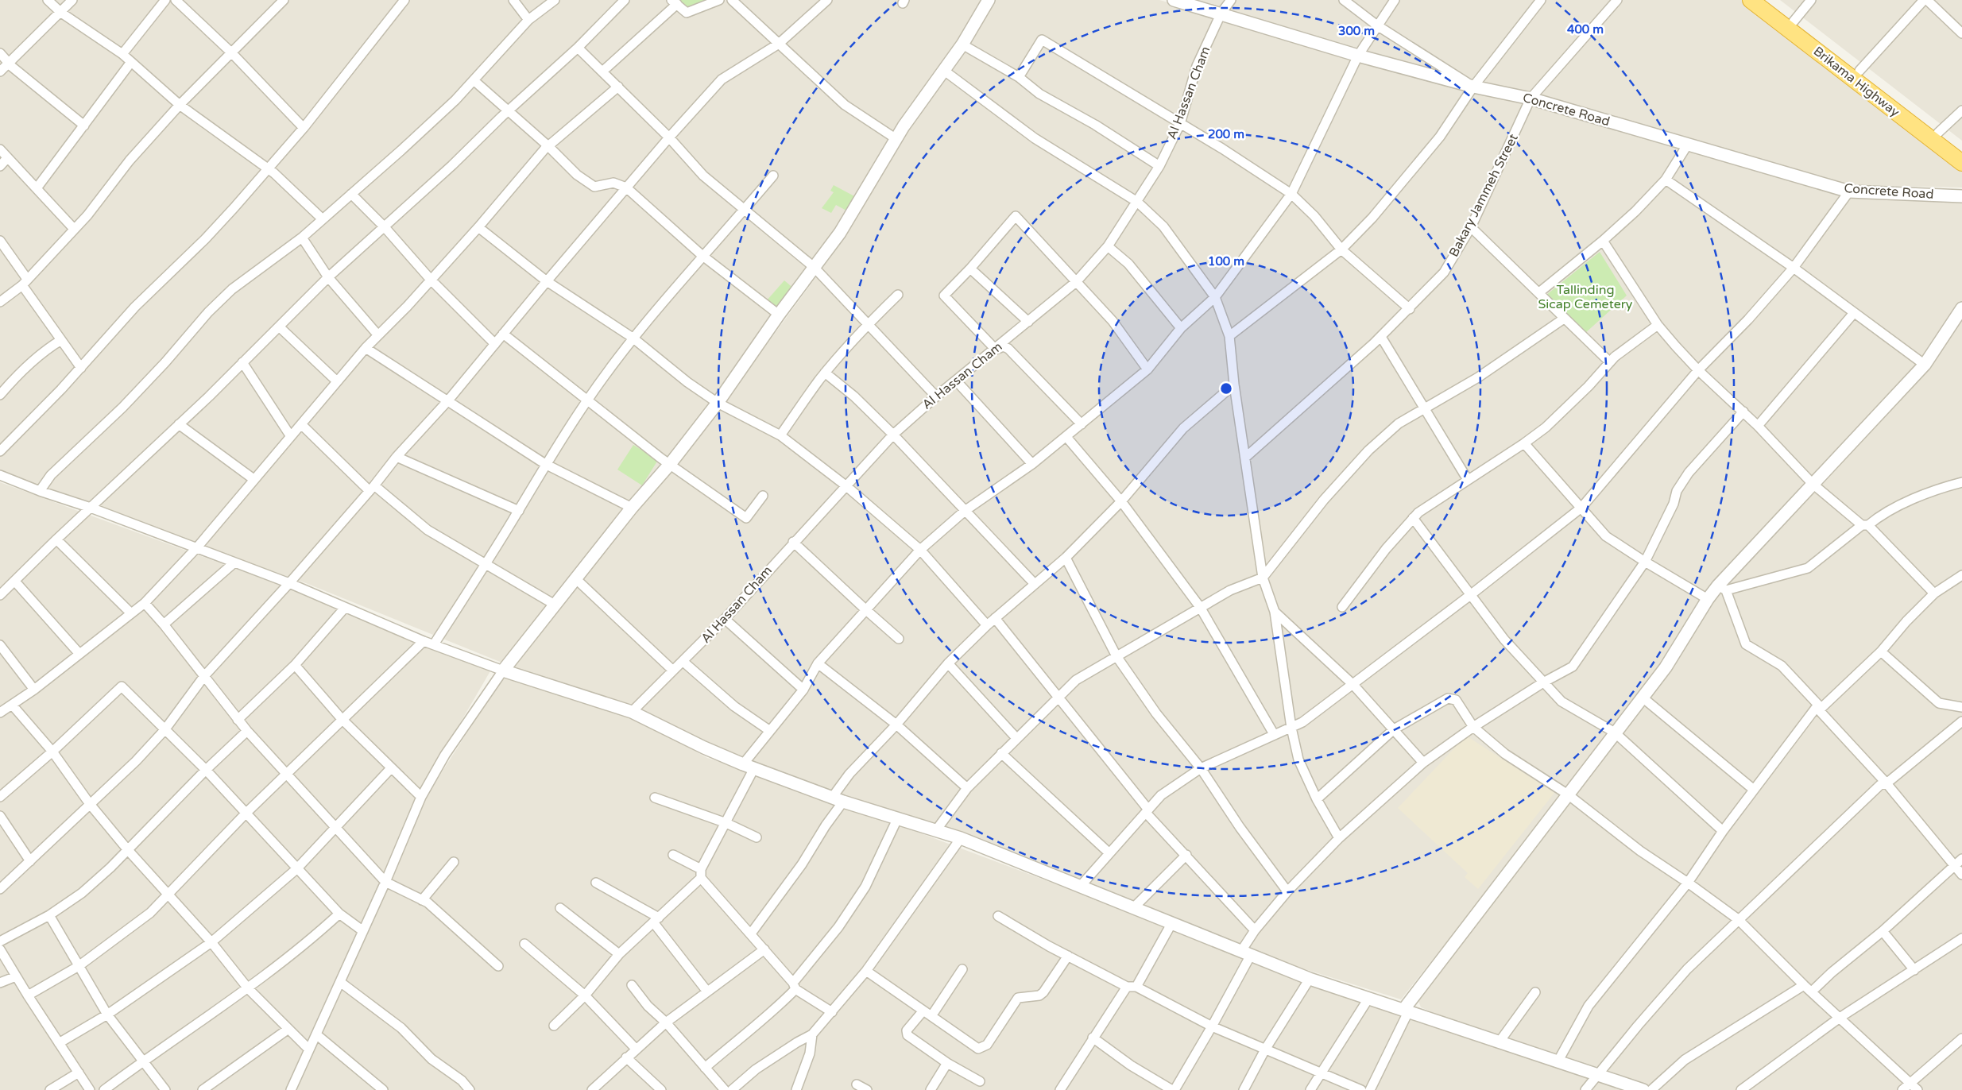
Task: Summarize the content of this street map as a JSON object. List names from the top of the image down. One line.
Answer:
{"streets":{"highway":["Brikama Highway"],"street":["Al Hassan Cham","Concrete Road","Bakary Jammeh Street"]},"crossings":[["Al Hassan Cham","Concrete Road"],["Concrete Road","Bakary Jammeh Street"]],"parks":["Tallinding Sicap Cemetery"],"rings":["400 m","300 m","200 m","100 m"]}
